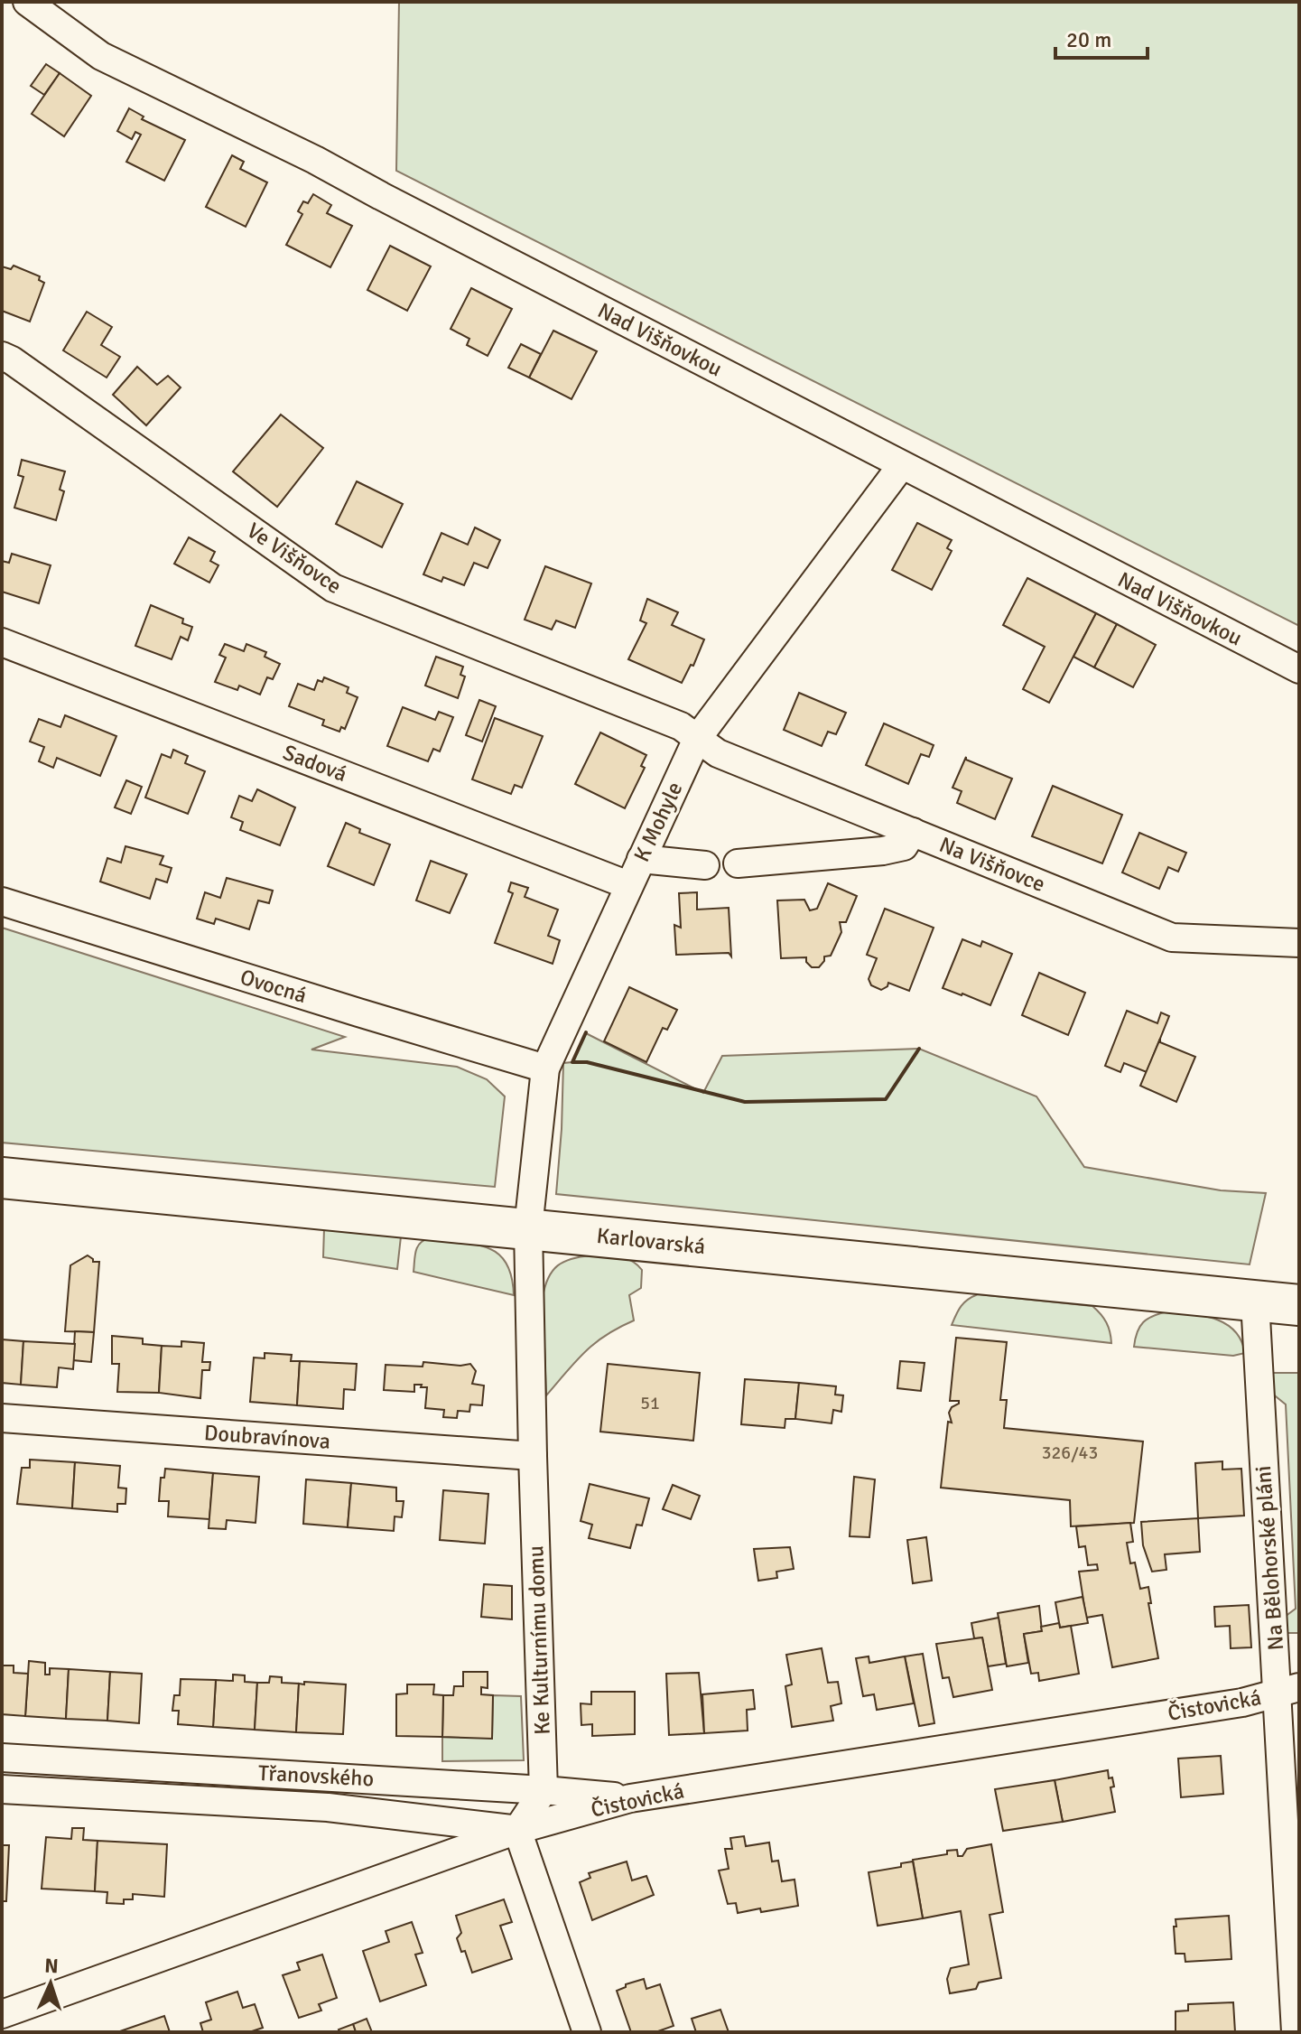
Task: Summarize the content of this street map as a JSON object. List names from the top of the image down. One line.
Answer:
{"streets":{"main road":["Karlovarská"],"street":["Nad Višňovkou","Ve Višňovce","Sadová","K Mohyle","Na Višňovce","Ovocná","Doubravínova","Na Bělohorské pláni","Ke Kulturnímu domu","Čistovická","Třanovského"]},"crossings":[["Nad Višňovkou","K Mohyle"],["Ve Višňovce","K Mohyle"],["Ve Višňovce","Na Višňovce"],["Sadová","K Mohyle"],["K Mohyle","Na Višňovce"],["K Mohyle","Ovocná"],["K Mohyle","Karlovarská"],["K Mohyle","Ke Kulturnímu domu"],["Karlovarská","Na Bělohorské pláni"],["Karlovarská","Ke Kulturnímu domu"],["Doubravínova","Ke Kulturnímu domu"],["Na Bělohorské pláni","Čistovická"],["Ke Kulturnímu domu","Třanovského"],["Čistovická","Třanovského"]],"house_numbers":["51","326/43"],"scale_bar":"20 m","north":"top"}
